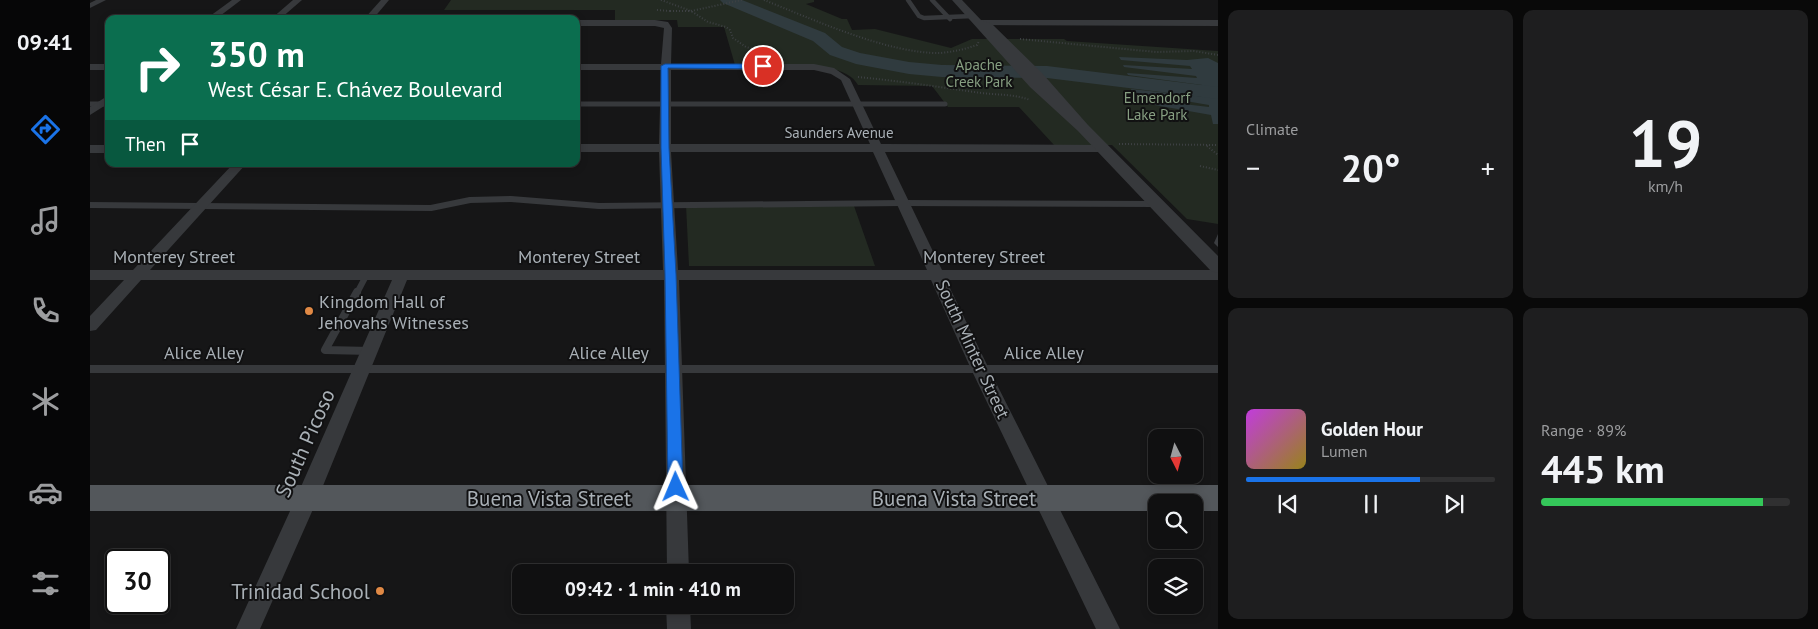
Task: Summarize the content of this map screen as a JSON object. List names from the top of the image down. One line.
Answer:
{"streets":{"main road":["Buena Vista Street"],"street":["Saunders Avenue","Monterey Street","South Minter Street","South Picoso"],"lane":["Alice Alley"]},"crossings":[["Saunders Avenue","South Minter Street"],["Monterey Street","South Minter Street"],["Monterey Street","South Picoso"],["South Minter Street","Alice Alley"],["South Minter Street","Buena Vista Street"],["Alice Alley","South Picoso"],["South Picoso","Buena Vista Street"]],"parks":["Apache Creek Park","Elmendorf Lake Park"],"places":["Kingdom Hall of Jehovahs Witnesses","Trinidad School"],"north":"bottom","page":{"tabs":"09:41","tile":["Climate",["19","km/h"],["Range · 89%","445 km"]],"turn":["350 m","West César E. Chávez Boulevard"],"then":"Then","heat":["−","20°","+"],"song":["Golden Hour","Lumen"],"limit":"30","trip":"09:42 · 1 min · 410 m"}}
